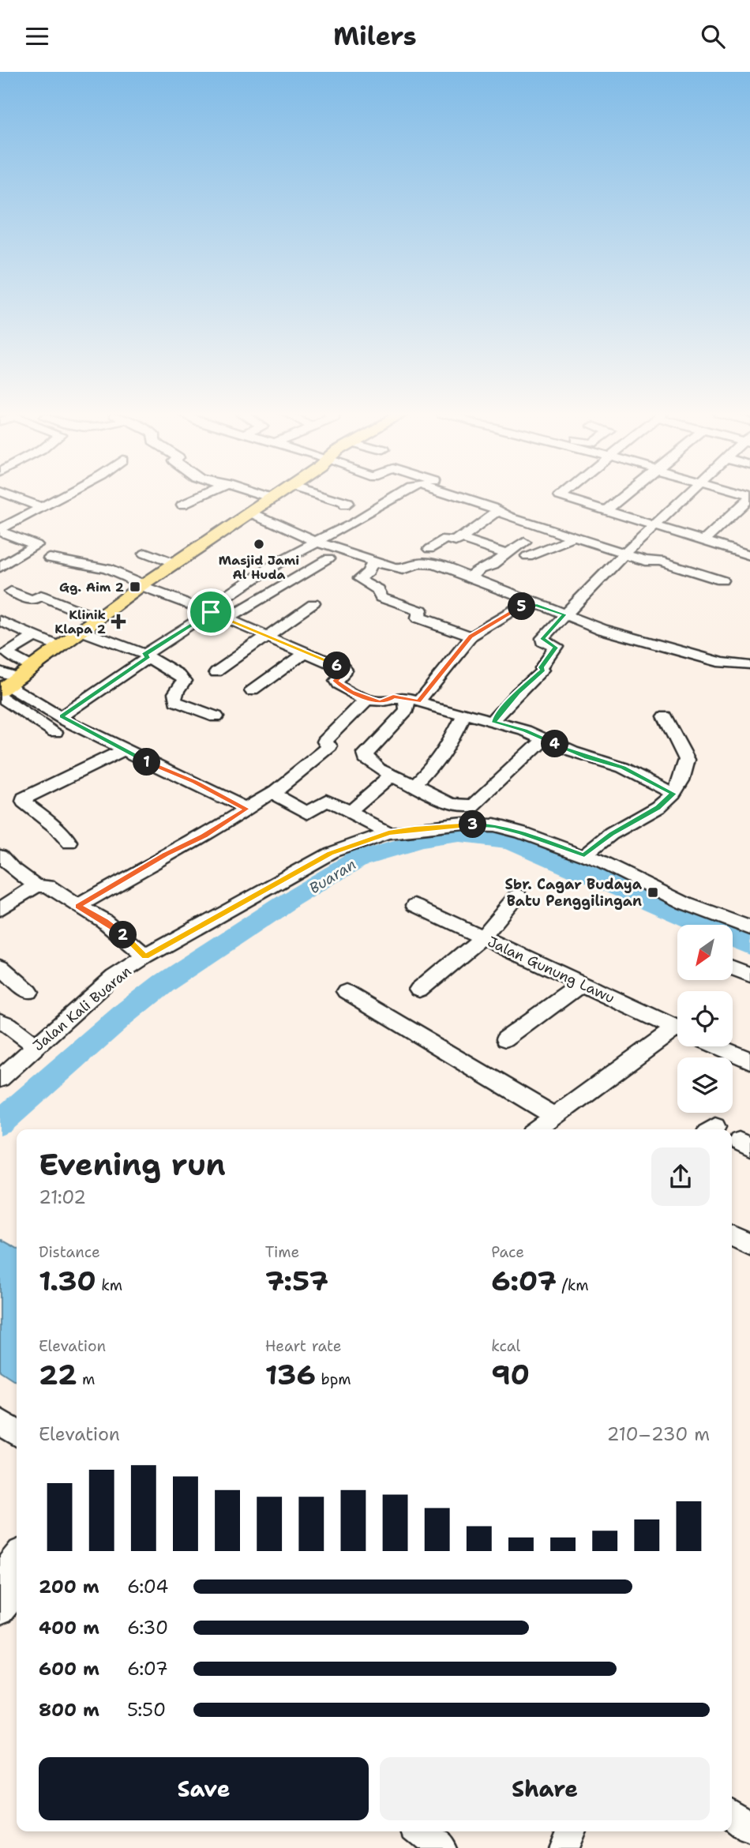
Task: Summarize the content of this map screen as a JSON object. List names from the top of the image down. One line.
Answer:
{"streets":{"street":["Jalan Gunung Lawu","Jalan Kali Buaran"]},"water":["Buaran"],"places":{"other":["Masjid Jami Al Huda"],"transit":["Gg. Aim 2","Sbr. Cagar Budaya Batu Penggilingan"],"health":["Klinik Klapa 2"]},"north":"bottom left","page":{"header":"Milers","pins":["5","6","4","1","3","2"],"heading":["Evening run","21:02"],"stats":[["Distance","1.30 km"],["Time","7:57"],["Pace","6:07 /km"],["Elevation","22 m"],["Heart rate","136 bpm"],["kcal","90"]],"chart":["Elevation","210–230 m"],"list":[{"name":"200 m","note":"6:04"},{"name":"400 m","note":"6:30"},{"name":"600 m","note":"6:07"},{"name":"800 m","note":"5:50"}],"buttons":["Save","Share"]}}
